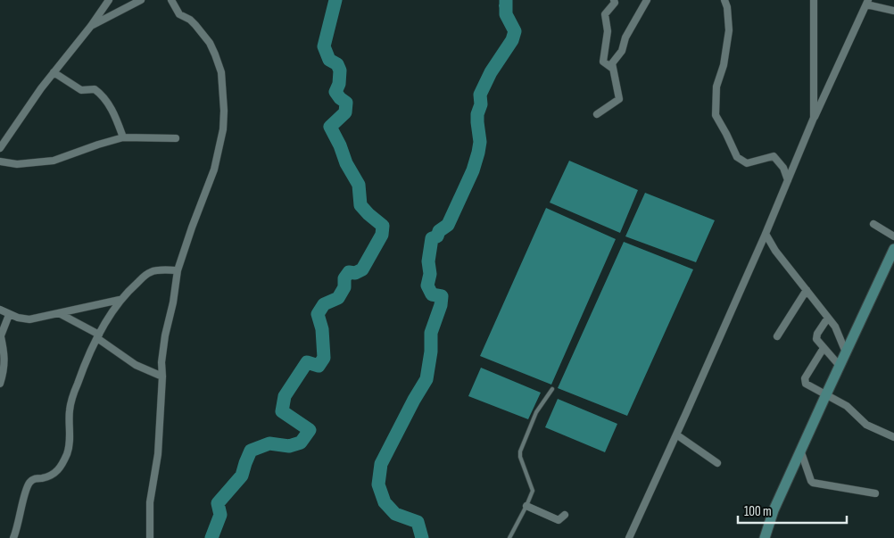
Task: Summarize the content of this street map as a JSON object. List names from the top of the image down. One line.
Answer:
{"scale_bar":"100 m"}
